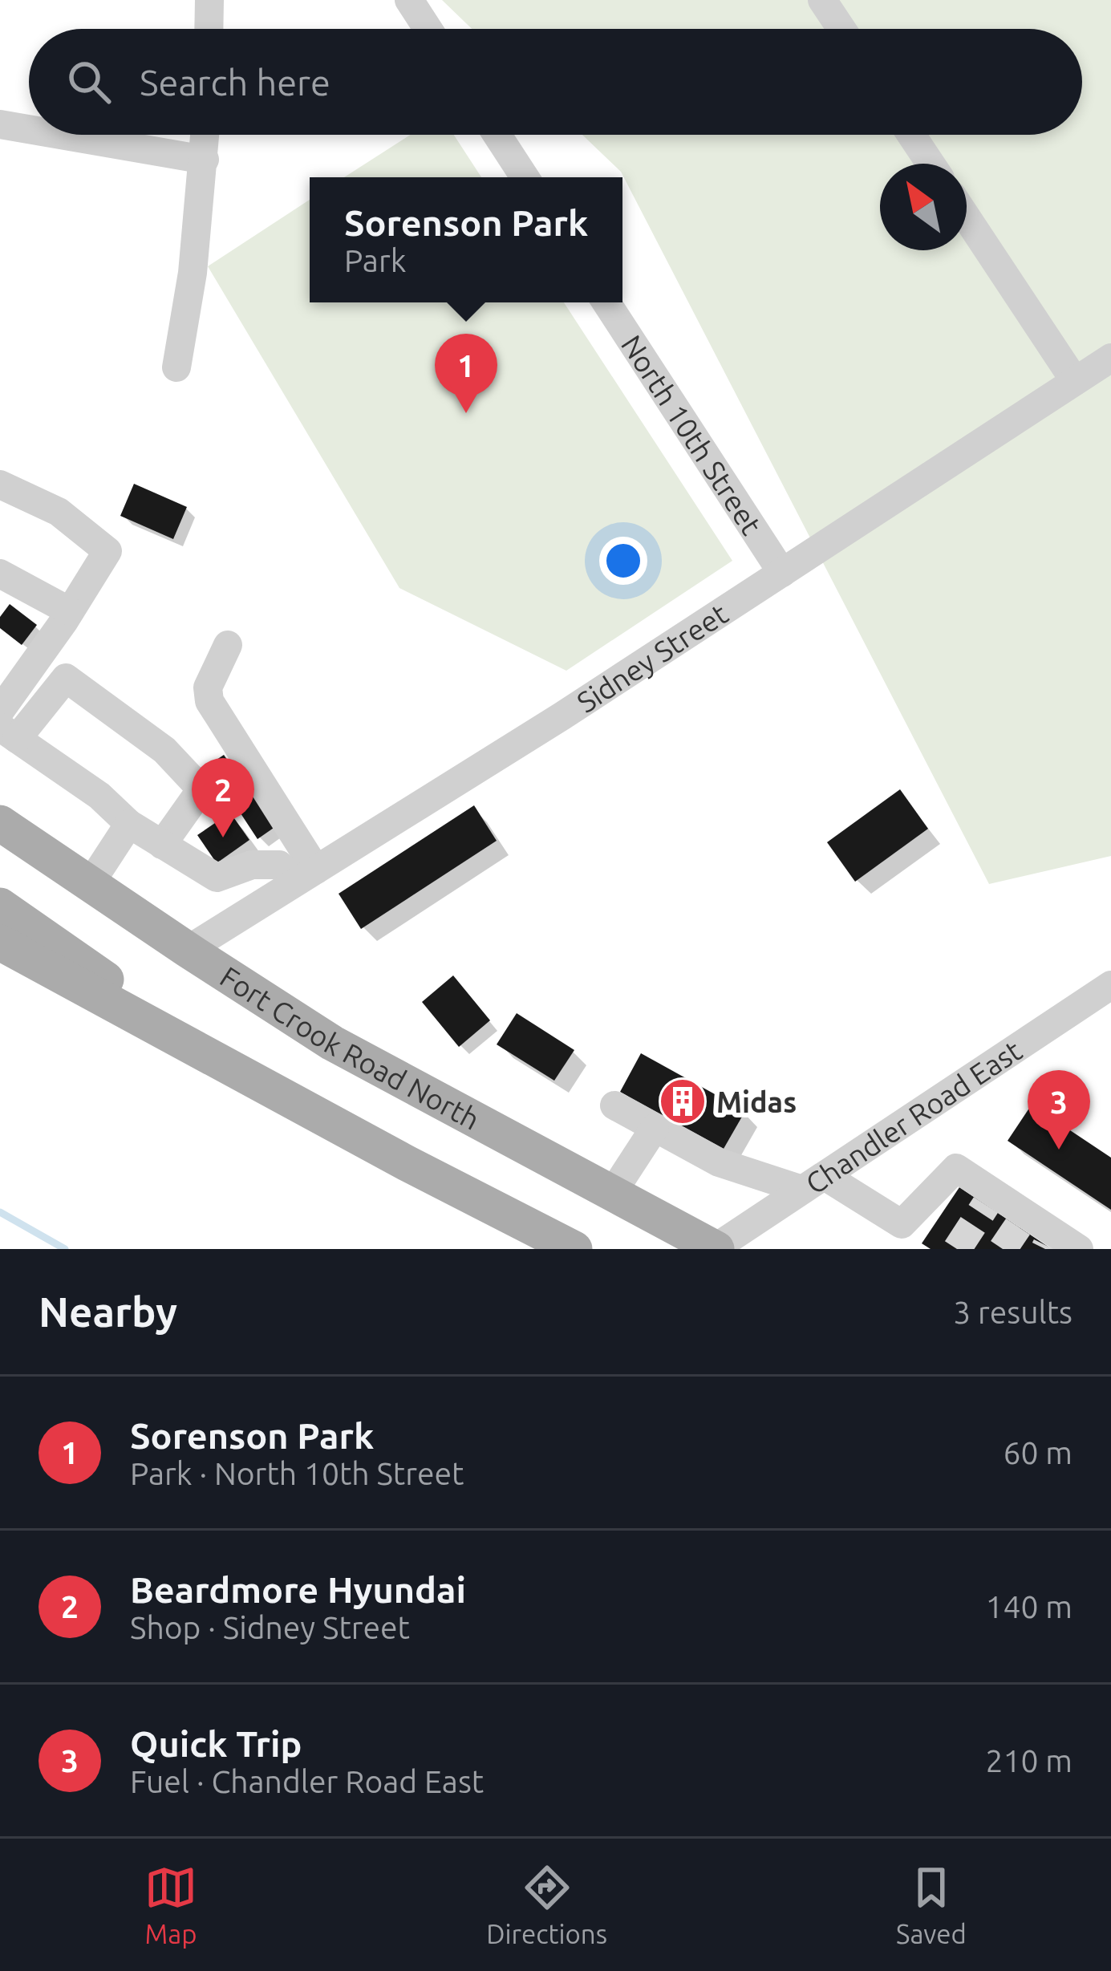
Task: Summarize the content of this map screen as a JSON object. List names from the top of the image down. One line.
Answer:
{"streets":{"main road":["Fort Crook Road North"],"street":["North 10th Street","Sidney Street","Chandler Road East"]},"crossings":[["North 10th Street","Sidney Street"],["Sidney Street","Fort Crook Road North"],["Fort Crook Road North","Chandler Road East"]],"places":{"building":["Midas"]},"north":"top left","page":{"search":"Search here","popup":["Sorenson Park","Park"],"pins":["1","2","3"],"heading":["Nearby","3 results"],"list":[{"mark":"1","name":"Sorenson Park","note":"Park · North 10th Street","value":"60 m"},{"mark":"2","name":"Beardmore Hyundai","note":"Shop · Sidney Street","value":"140 m"},{"mark":"3","name":"Quick Trip","note":"Fuel · Chandler Road East","value":"210 m"}],"nav":["Map","Directions","Saved"]}}
